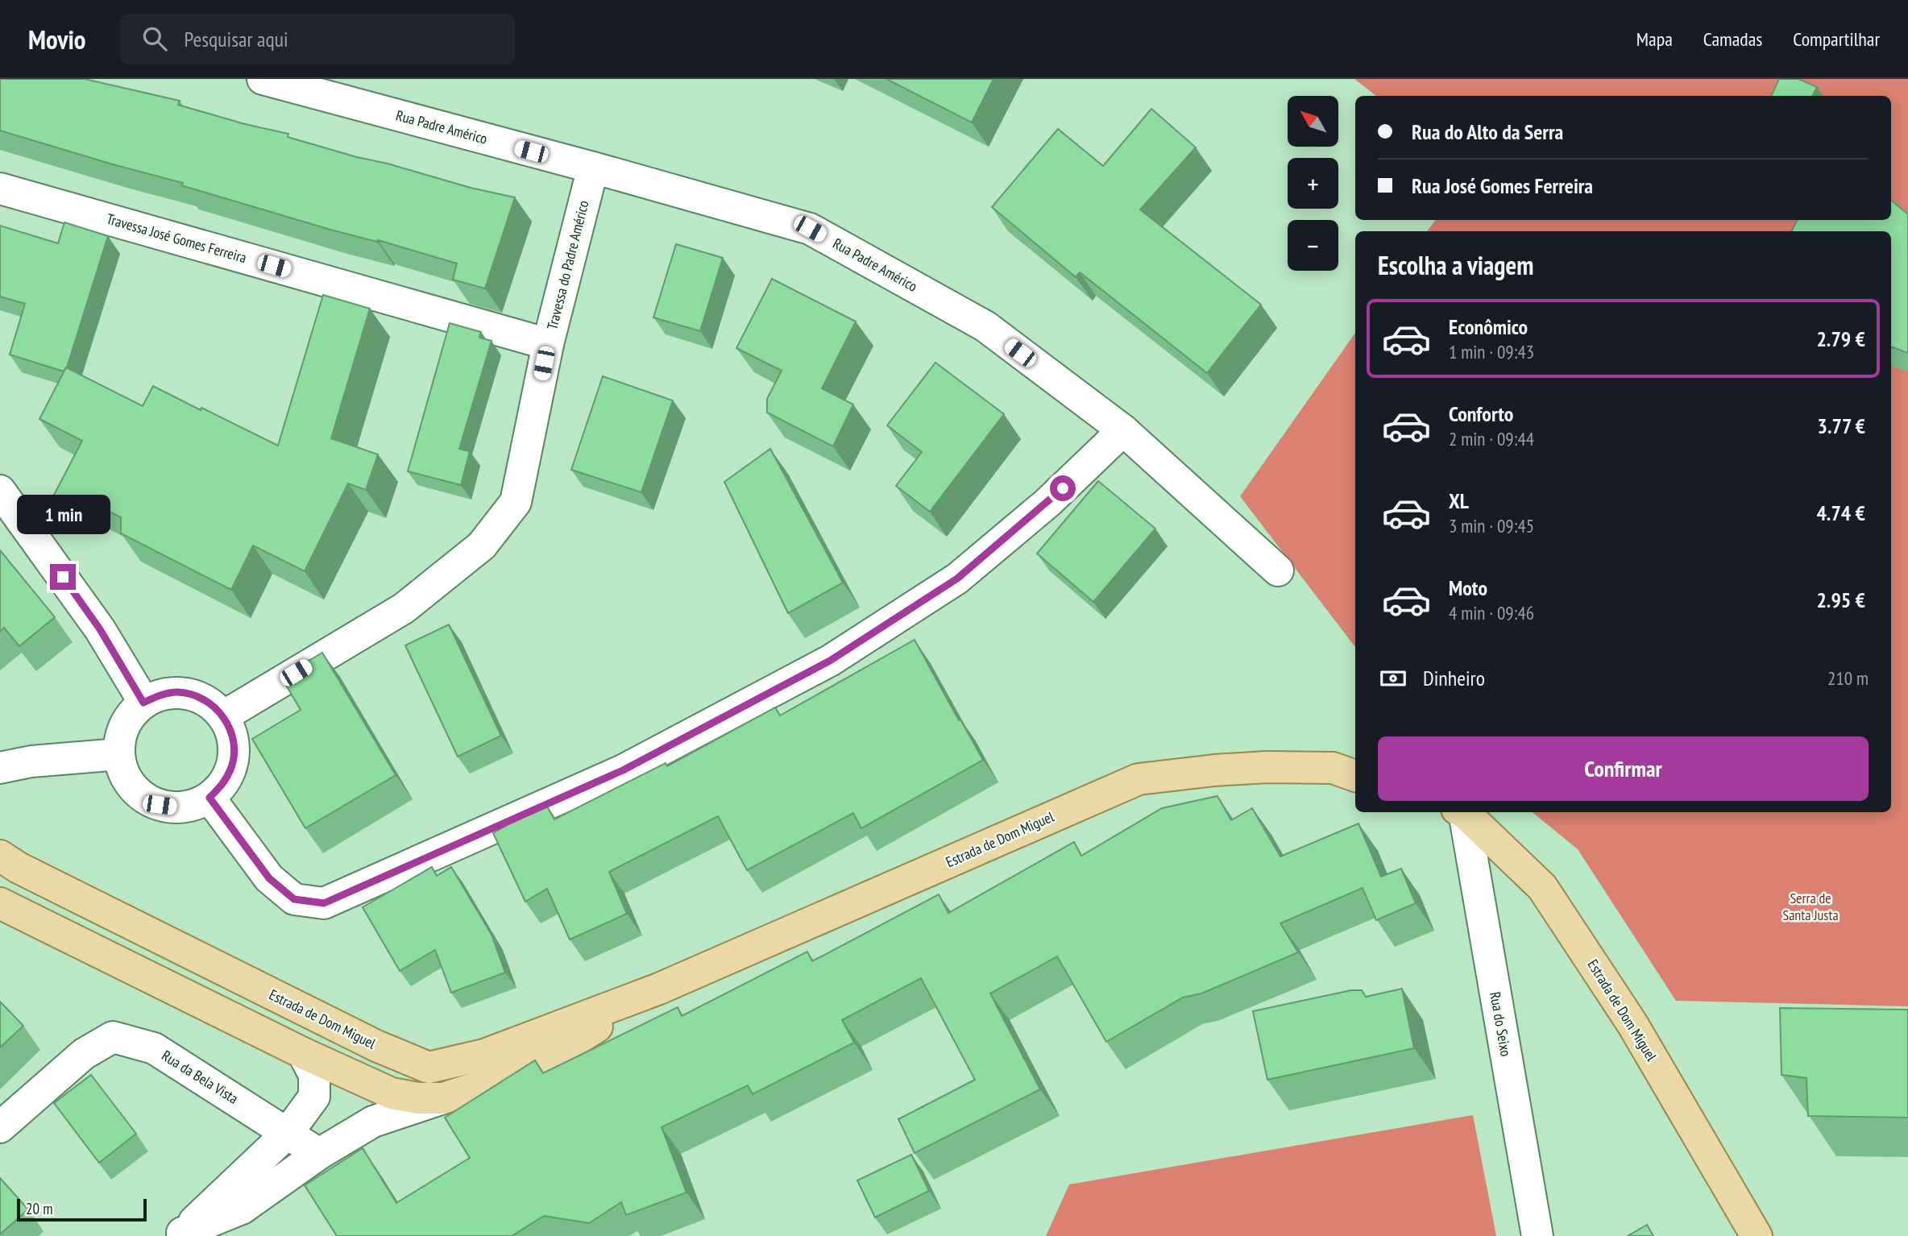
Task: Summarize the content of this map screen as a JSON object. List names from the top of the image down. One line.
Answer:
{"streets":{"main road":["Estrada de Dom Miguel"],"street":["Rua Padre Américo","Travessa José Gomes Ferreira","Travessa do Padre Américo","Rua do Seixo","Rua da Bela Vista"]},"crossings":[["Rua Padre Américo","Travessa do Padre Américo"],["Travessa José Gomes Ferreira","Travessa do Padre Américo"],["Estrada de Dom Miguel","Rua da Bela Vista"]],"parks":["Serra de Santa Justa"],"scale_bar":"20 m","north":"top left","page":{"header":"Movio","search":"Pesquisar aqui","nav":["Mapa","Camadas","Compartilhar"],"map_buttons":["+","−"],"banner":["Rua do Alto da Serra","Rua José Gomes Ferreira"],"heading":"Escolha a viagem","list":[{"name":"Econômico","note":"1 min · 09:43","value":"2.79 €"},{"name":"Conforto","note":"2 min · 09:44","value":"3.77 €"},{"name":"XL","note":"3 min · 09:45","value":"4.74 €"},{"name":"Moto","note":"4 min · 09:46","value":"2.95 €"}],"bubble":"1 min","pay":["Dinheiro","210 m"],"buttons":"Confirmar","scale":"20 m"}}
